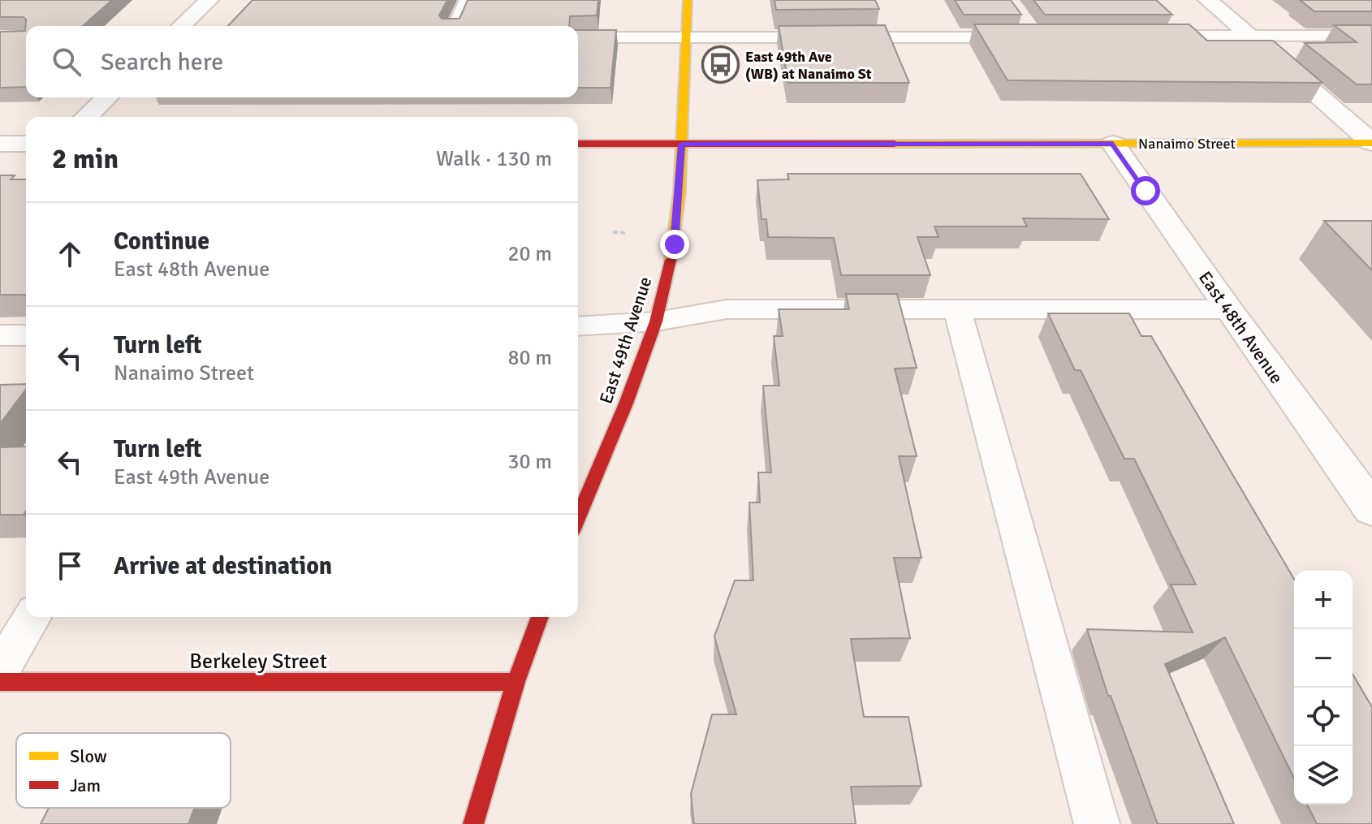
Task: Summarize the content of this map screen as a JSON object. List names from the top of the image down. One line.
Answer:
{"streets":{"street":["Nanaimo Street","East 48th Avenue","East 49th Avenue","Berkeley Street"]},"crossings":[["Nanaimo Street","East 48th Avenue"],["Nanaimo Street","East 49th Avenue"]],"places":{"bus stop":["East 49th Ave (WB) at Nanaimo St"]},"legend":["Slow","Jam"],"page":{"search":"Search here","heading":["2 min","Walk · 130 m"],"list":[["Continue","East 48th Avenue","20 m"],["Turn left","Nanaimo Street","80 m"],["Turn left","East 49th Avenue","30 m"],"Arrive at destination"],"map_buttons":["+","−"]}}
